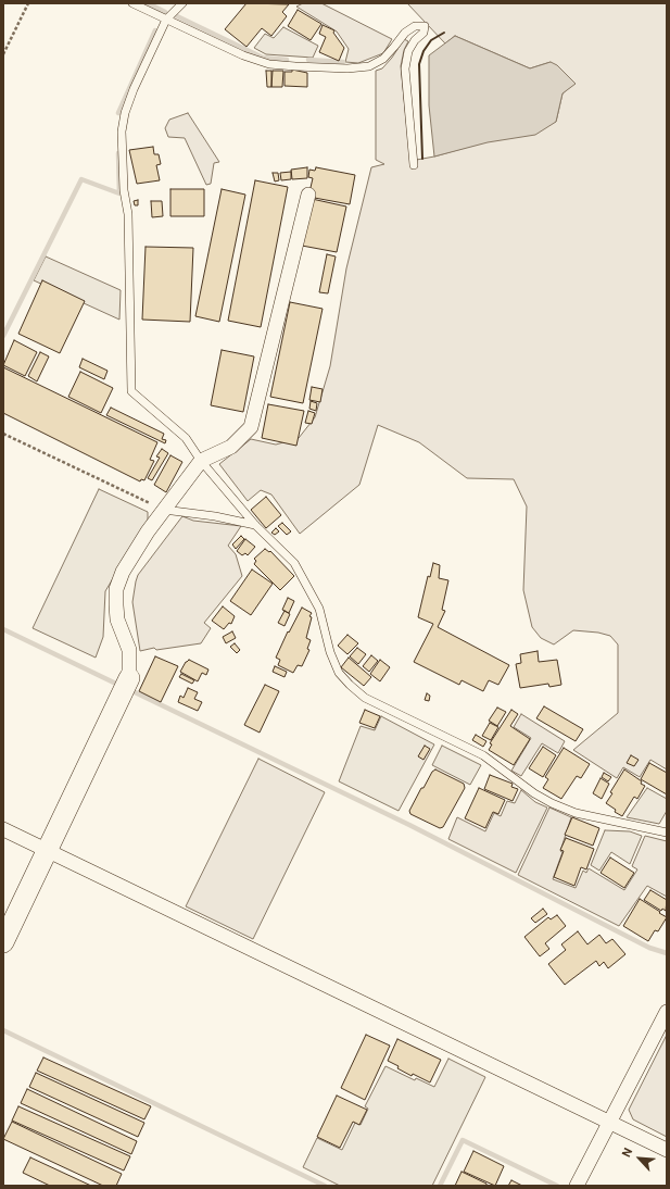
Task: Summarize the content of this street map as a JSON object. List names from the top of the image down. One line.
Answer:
{"north":"top left"}
